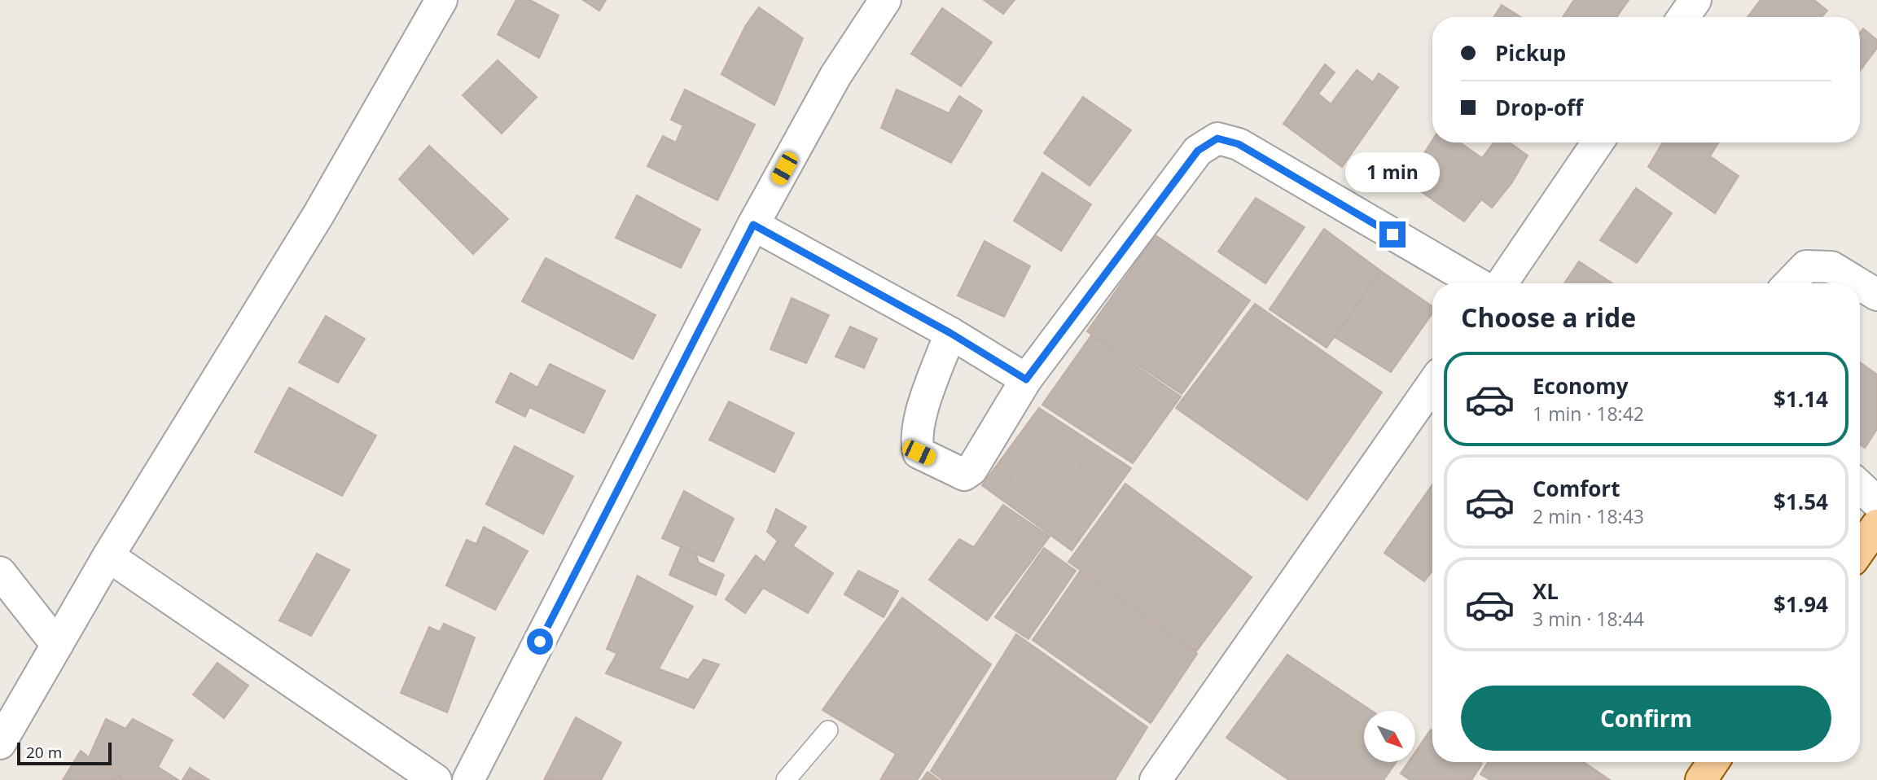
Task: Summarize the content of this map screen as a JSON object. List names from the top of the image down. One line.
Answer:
{"scale_bar":"20 m","north":"bottom right","page":{"banner":["Pickup","Drop-off"],"bubble":"1 min","heading":"Choose a ride","list":[{"name":"Economy","note":"1 min · 18:42","value":"$1.14"},{"name":"Comfort","note":"2 min · 18:43","value":"$1.54"},{"name":"XL","note":"3 min · 18:44","value":"$1.94"}],"buttons":"Confirm","scale":"20 m"}}
